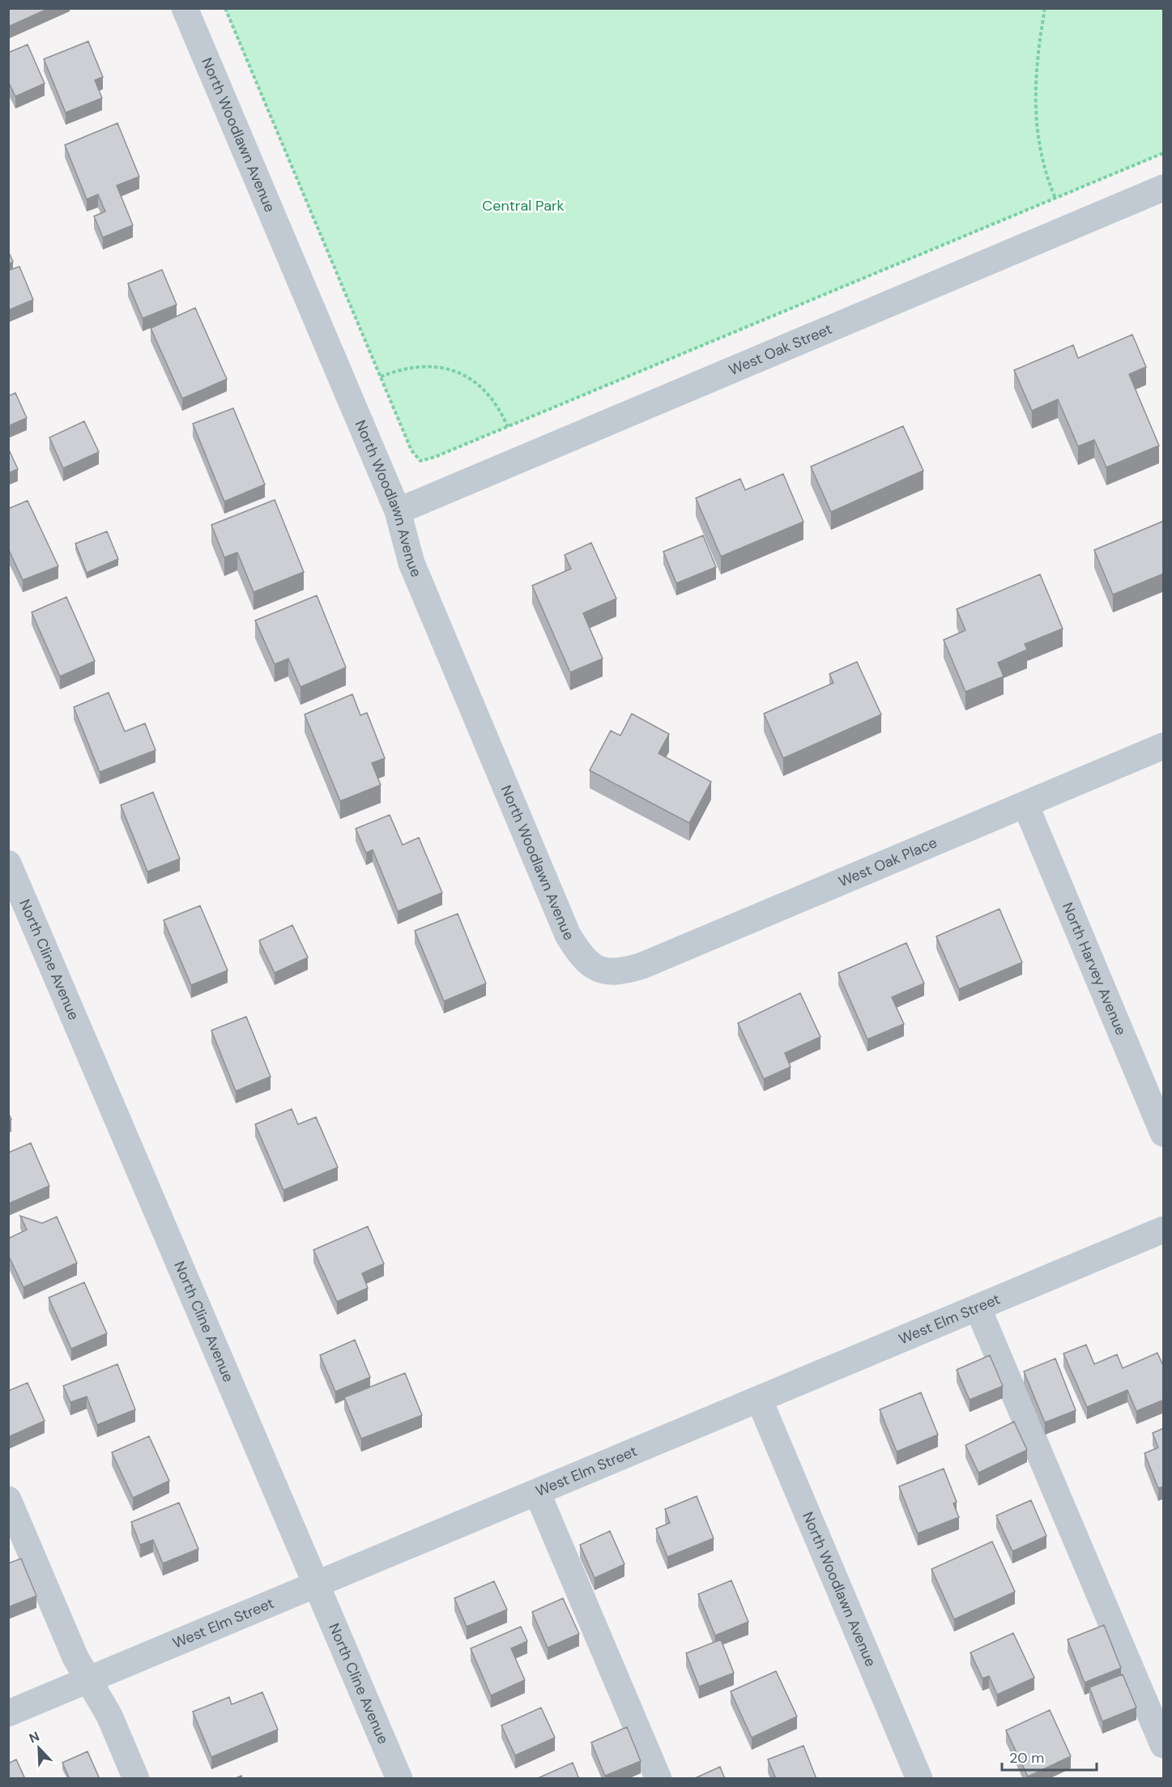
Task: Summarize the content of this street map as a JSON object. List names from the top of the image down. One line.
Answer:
{"streets":{"street":["North Woodlawn Avenue","West Oak Street","West Oak Place","North Cline Avenue","North Harvey Avenue","West Elm Street"]},"crossings":[["North Woodlawn Avenue","West Oak Street"],["North Woodlawn Avenue","West Oak Place"],["North Woodlawn Avenue","West Elm Street"],["West Oak Place","North Harvey Avenue"],["North Cline Avenue","West Elm Street"]],"parks":["Central Park"],"scale_bar":"20 m","north":"top left"}
